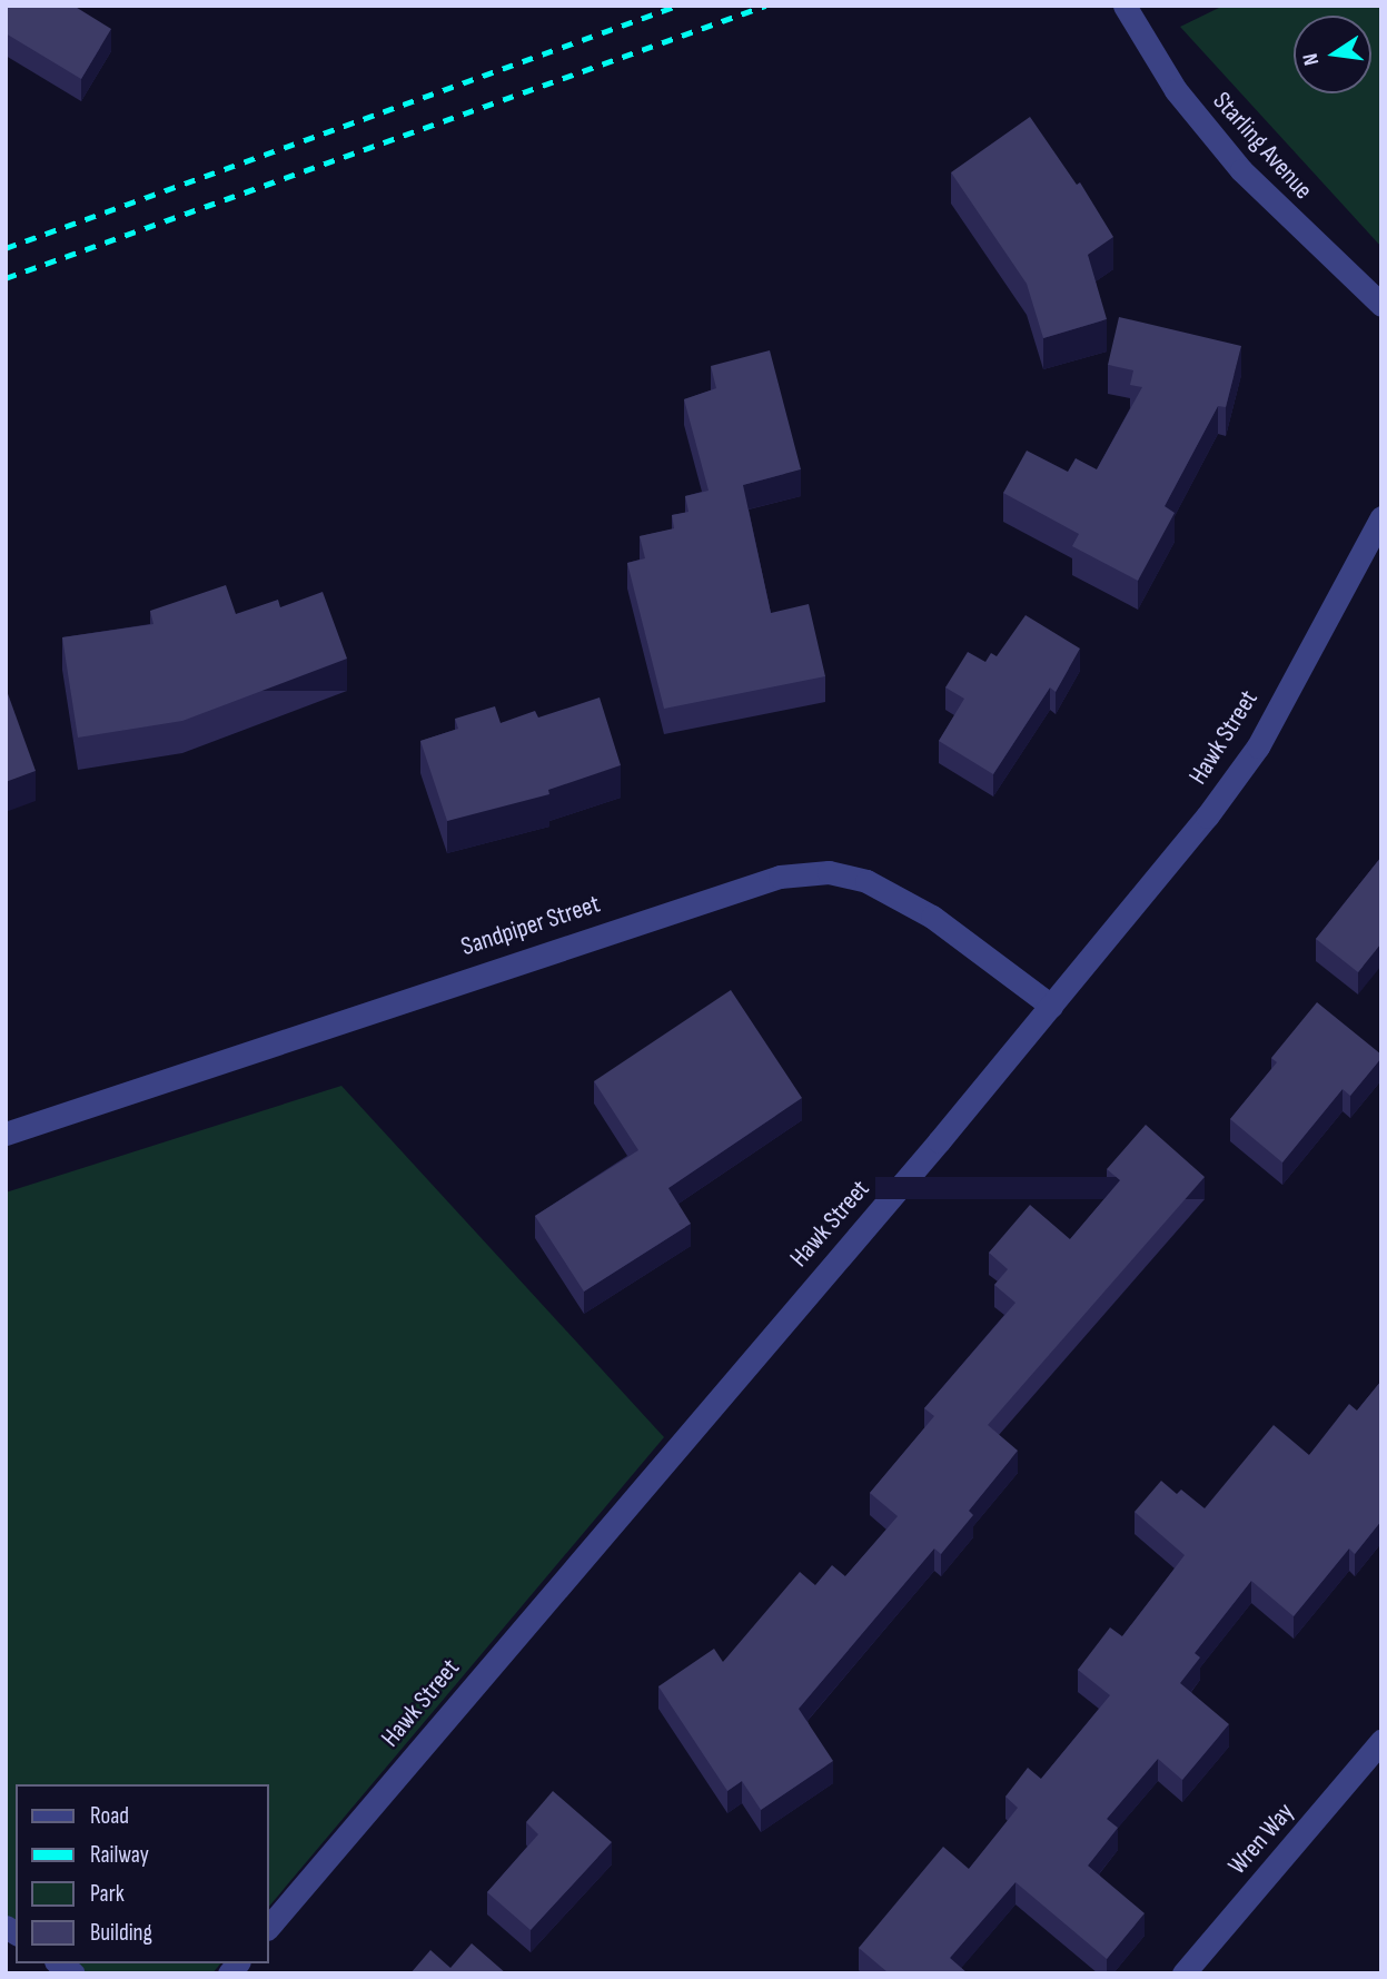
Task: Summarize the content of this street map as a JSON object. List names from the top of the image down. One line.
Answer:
{"streets":{"street":["Starling Avenue","Hawk Street","Sandpiper Street","Wren Way"]},"crossings":[["Hawk Street","Sandpiper Street"]],"legend":["Road","Railway","Park","Building"],"north":"left"}
